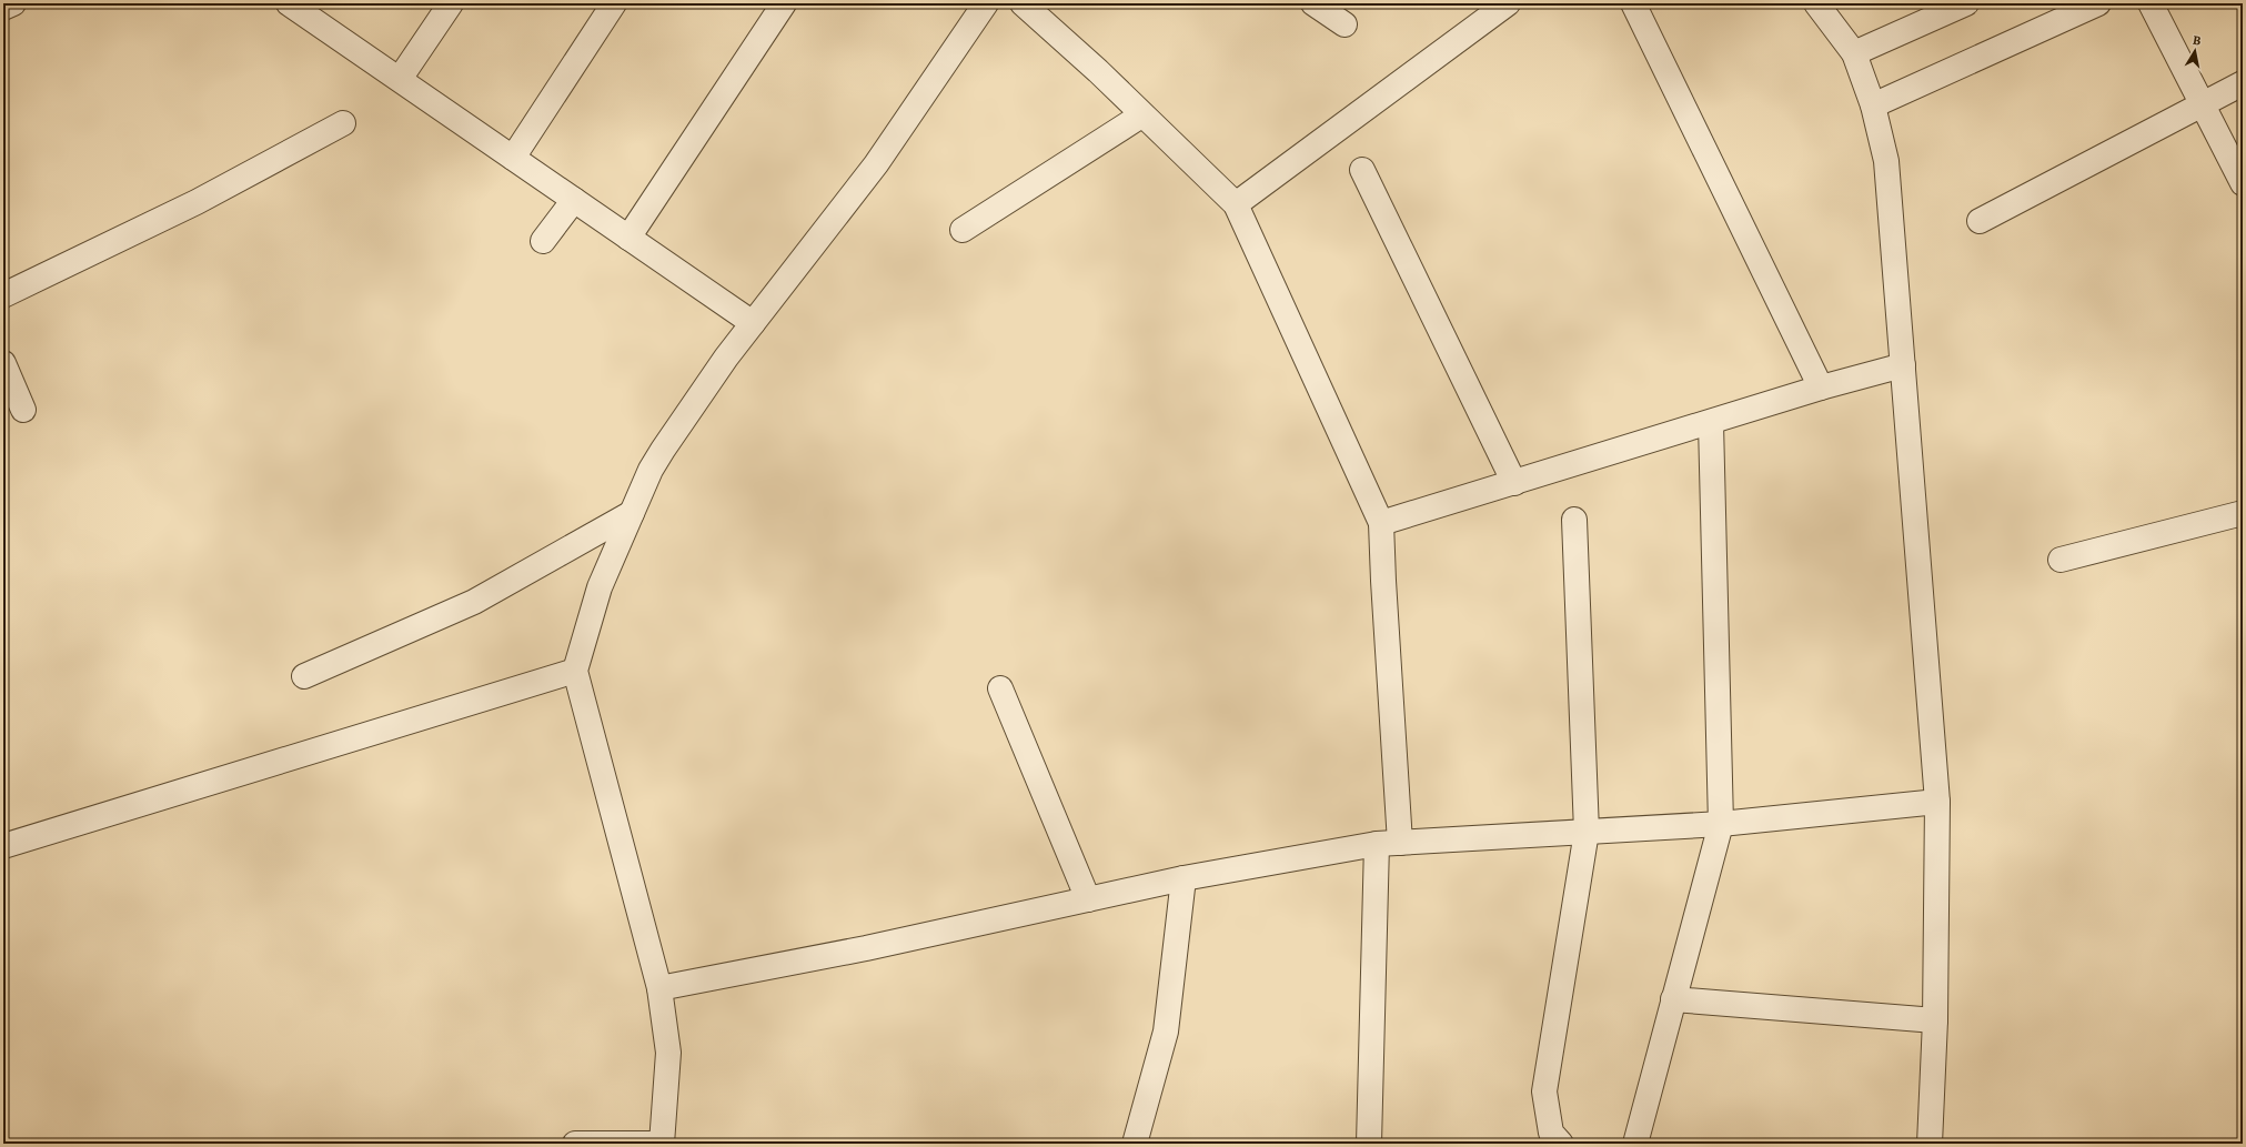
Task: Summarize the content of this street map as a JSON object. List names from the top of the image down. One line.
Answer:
{"north":"top"}
